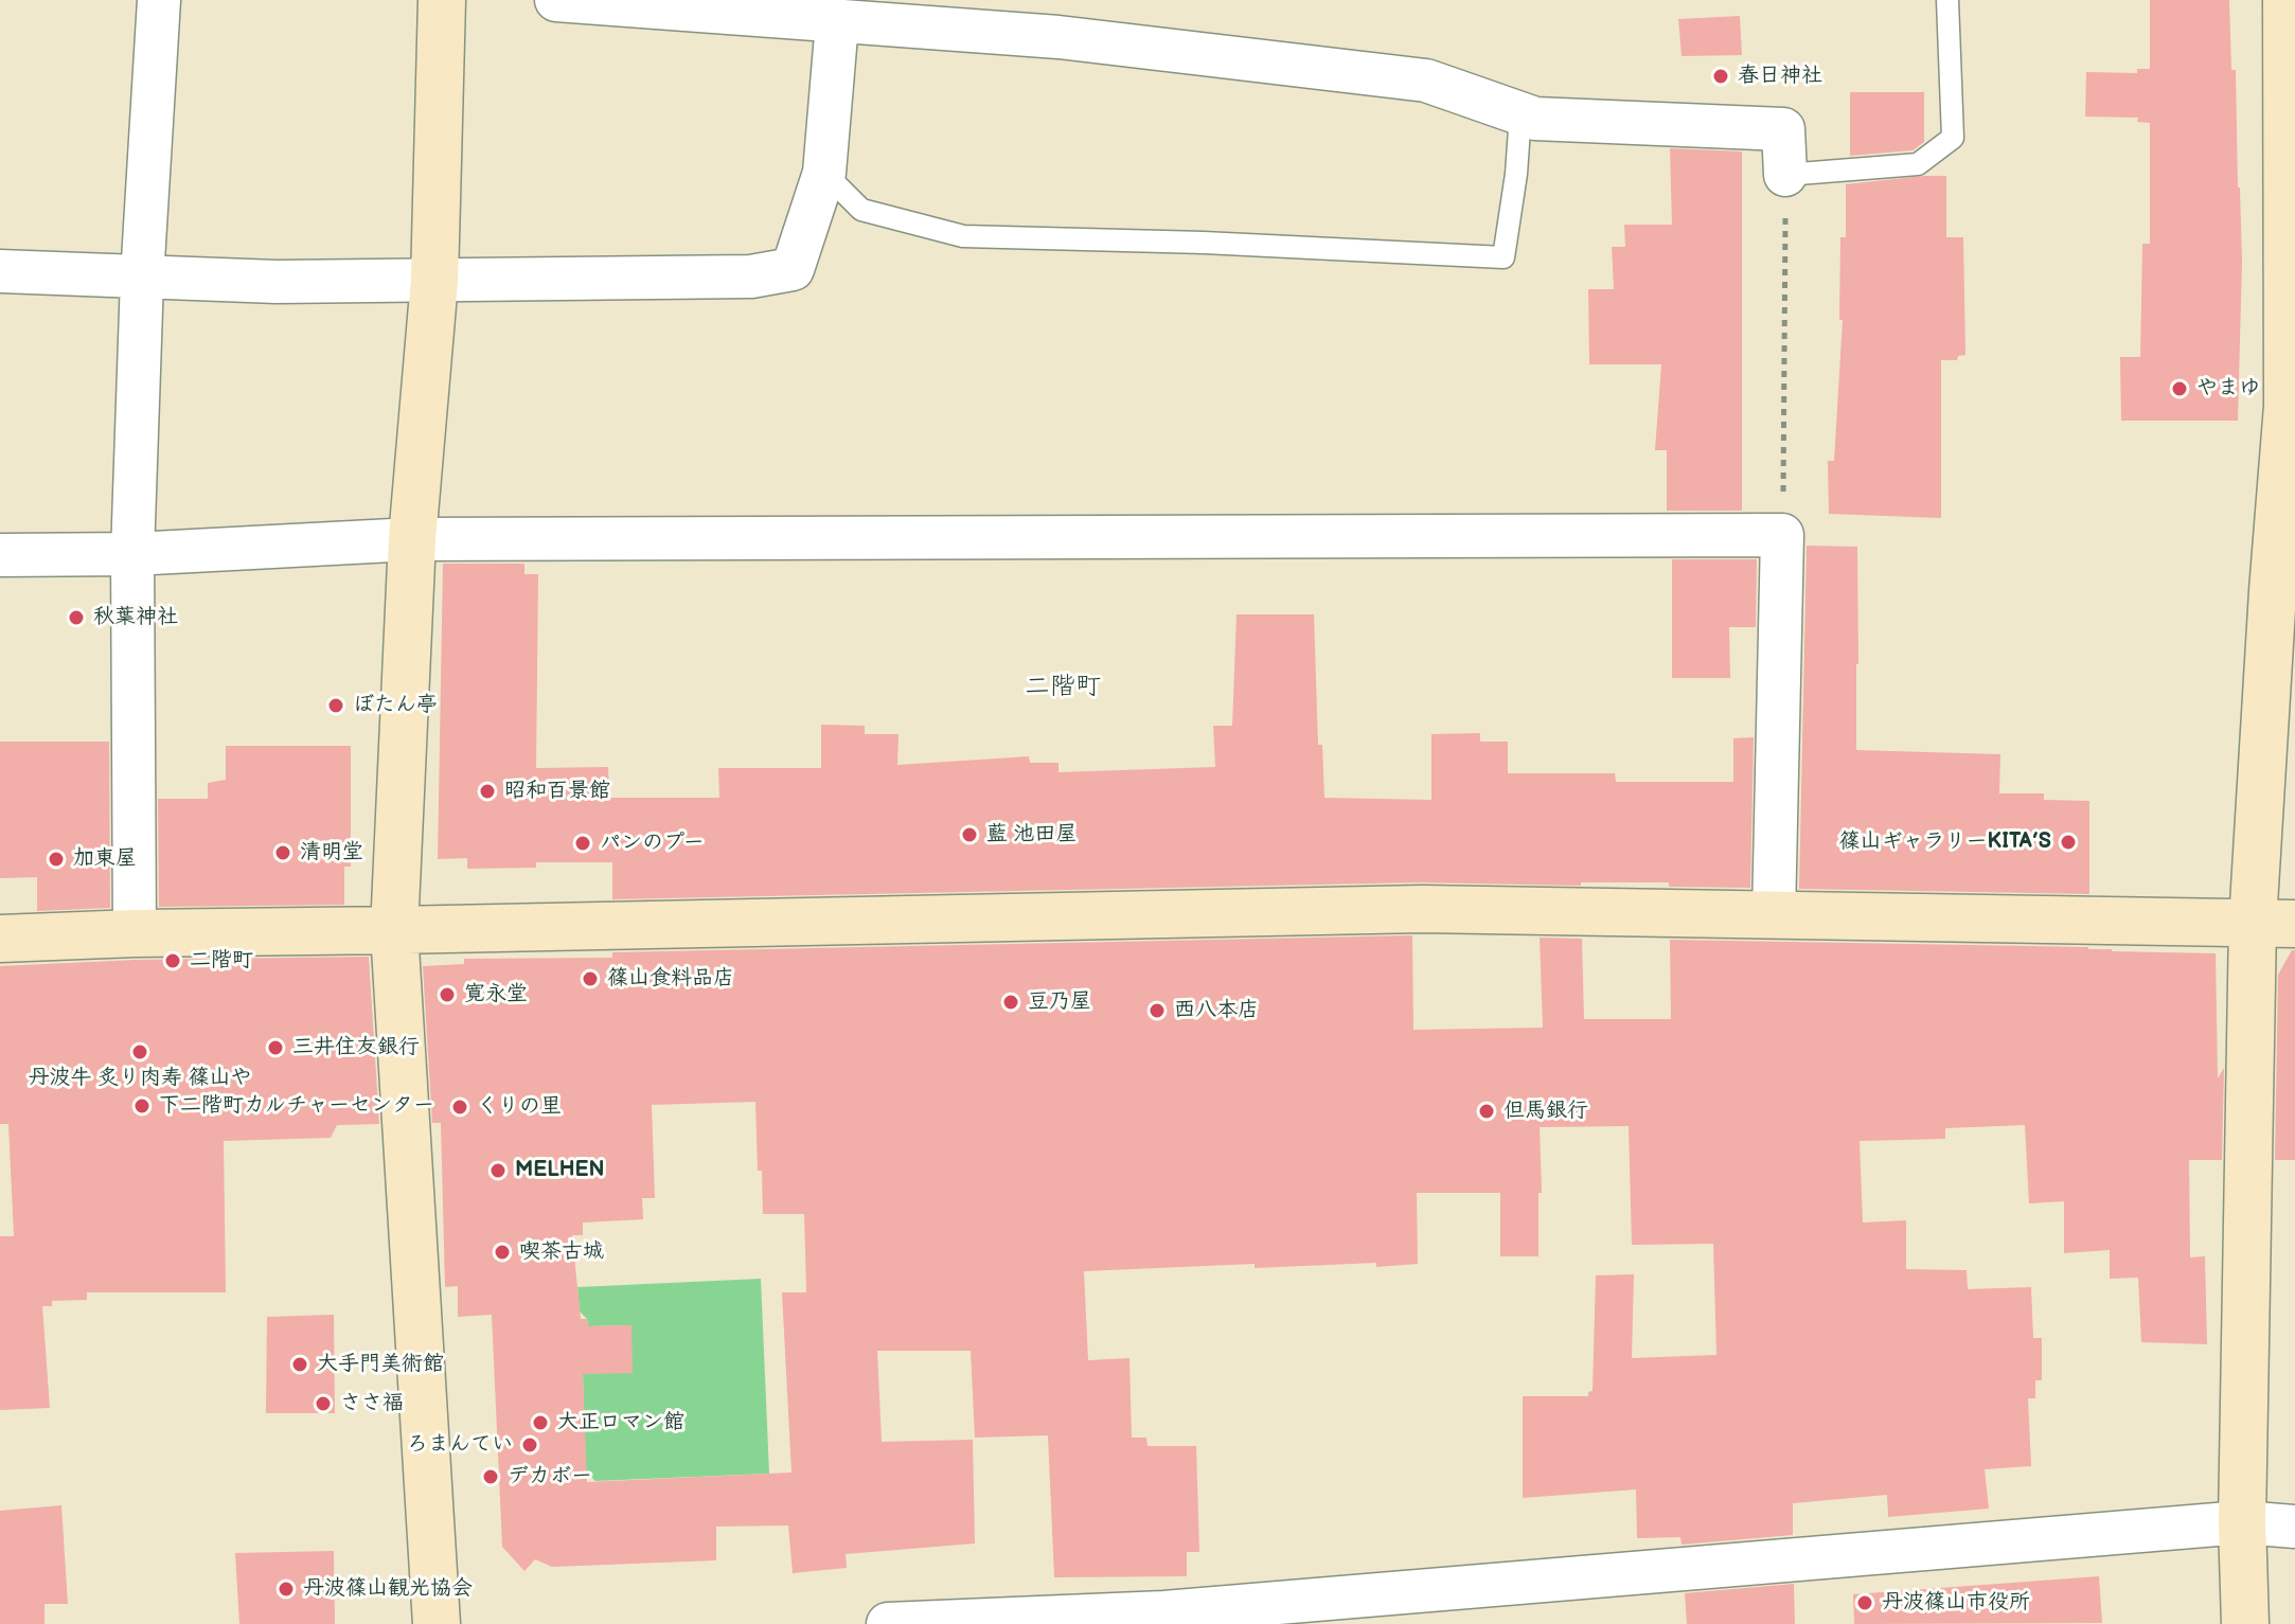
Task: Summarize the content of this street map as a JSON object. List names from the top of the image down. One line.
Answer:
{"districts":["二階町"],"places":["春日神社","やまゆ","秋葉神社","ぼたん亭","昭和百景館","藍 池田屋","篠山ギャラリーKITA’S","パンのプー","清明堂","加東屋","二階町","篠山食料品店","寛永堂","豆乃屋","西八本店","三井住友銀行","丹波牛 炙り肉寿 篠山や","下二階町カルチャーセンター","くりの里","但馬銀行","MELHEN","喫茶古城","大手門美術館","ささ福","大正ロマン館","ろまんてい","デカボー","丹波篠山観光協会","丹波篠山市役所"]}
